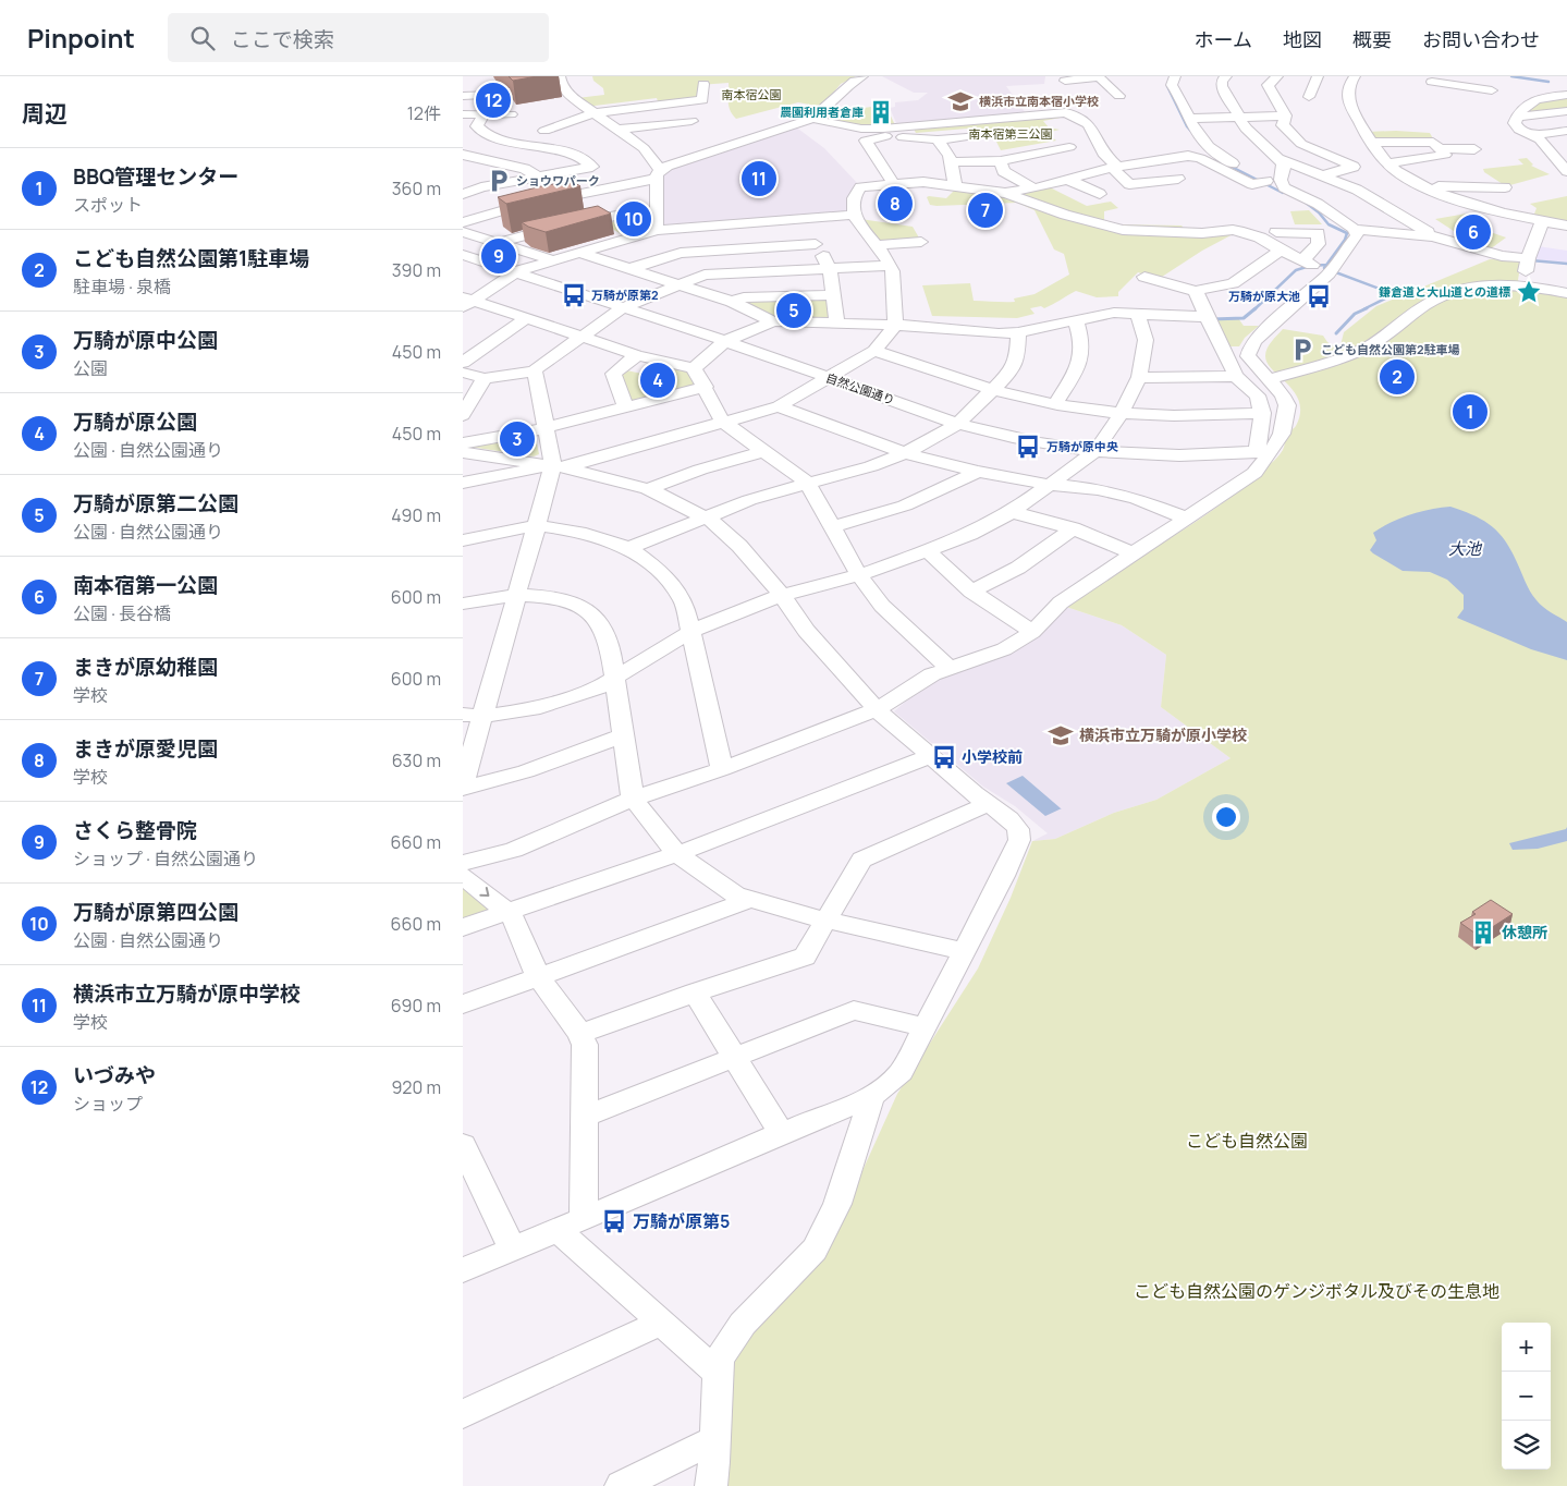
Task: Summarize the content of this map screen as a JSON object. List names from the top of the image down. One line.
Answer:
{"streets":{"street":["自然公園通り"]},"water":["大池"],"parks":["南本宿公園","南本宿第三公園","こども自然公園","こども自然公園のゲンジボタル及びその生息地"],"places":{"school or university":["横浜市立南本宿小学校","横浜市立万騎が原小学校"],"building":["農園利用者倉庫","休憩所"],"parking":["ショウワパーク","こども自然公園第2駐車場"],"place":["鎌倉道と大山道との道標"],"bus stop":["万騎が原第2","万騎が原大池","万騎が原中央","小学校前","万騎が原第5"]},"page":{"header":"Pinpoint","search":"ここで検索","nav":["ホーム","地図","概要","お問い合わせ"],"heading":["周辺","12件"],"pins":["12","11","8","7","10","6","9","5","2","4","1","3"],"list":[{"mark":"1","name":"BBQ管理センター","note":"スポット","value":"360 m"},{"mark":"2","name":"こども自然公園第1駐車場","note":"駐車場 · 泉橋","value":"390 m"},{"mark":"3","name":"万騎が原中公園","note":"公園","value":"450 m"},{"mark":"4","name":"万騎が原公園","note":"公園 · 自然公園通り","value":"450 m"},{"mark":"5","name":"万騎が原第二公園","note":"公園 · 自然公園通り","value":"490 m"},{"mark":"6","name":"南本宿第一公園","note":"公園 · 長谷橋","value":"600 m"},{"mark":"7","name":"まきが原幼稚園","note":"学校","value":"600 m"},{"mark":"8","name":"まきが原愛児園","note":"学校","value":"630 m"},{"mark":"9","name":"さくら整骨院","note":"ショップ · 自然公園通り","value":"660 m"},{"mark":"10","name":"万騎が原第四公園","note":"公園 · 自然公園通り","value":"660 m"},{"mark":"11","name":"横浜市立万騎が原中学校","note":"学校","value":"690 m"},{"mark":"12","name":"いづみや","note":"ショップ","value":"920 m"}],"map_buttons":["+","−"]}}
